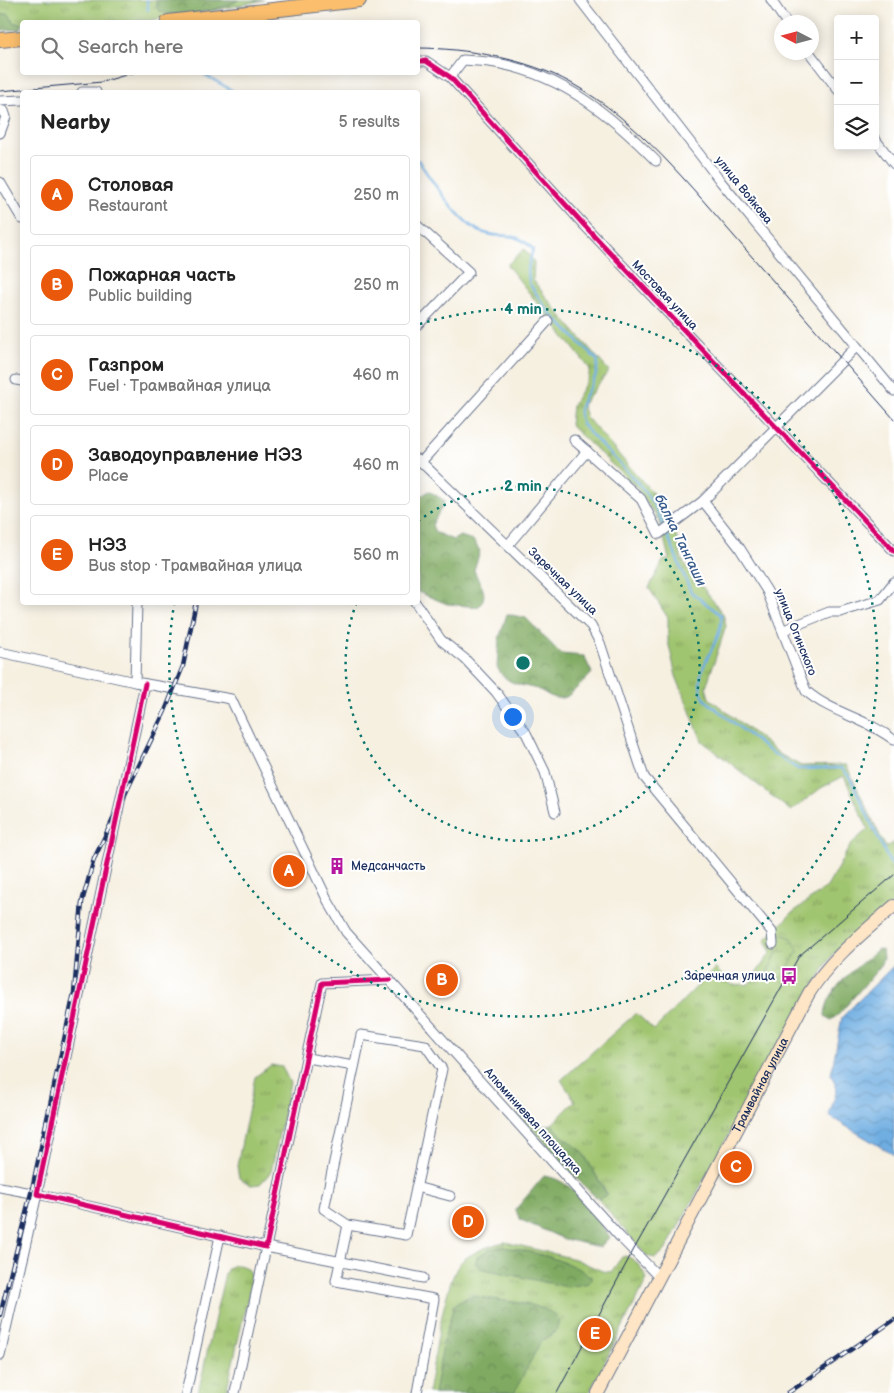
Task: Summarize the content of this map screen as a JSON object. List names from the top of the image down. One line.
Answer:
{"streets":{"main road":["Трамвайная улица"],"street":["улица Войкова","Мостовая улица","Заречная улица","улица Огинского","Алюминиевая площадка"]},"crossings":[["Трамвайная улица","Алюминиевая площадка"]],"water":["балка Тангаши"],"places":{"building":["Медсанчасть"],"bus stop":["Заречная улица"]},"north":"left","page":{"map_buttons":["+","−"],"search":"Search here","heading":["Nearby","5 results"],"list":[{"mark":"A","name":"Столовая","note":"Restaurant","value":"250 m"},{"mark":"B","name":"Пожарная часть","note":"Public building","value":"250 m"},{"mark":"C","name":"Газпром","note":"Fuel · Трамвайная улица","value":"460 m"},{"mark":"D","name":"Заводоуправление НЭЗ","note":"Place","value":"460 m"},{"mark":"E","name":"НЭЗ","note":"Bus stop · Трамвайная улица","value":"560 m"}],"pins":["A","B","C","D","E"]},"rings":["4 min","2 min"]}
